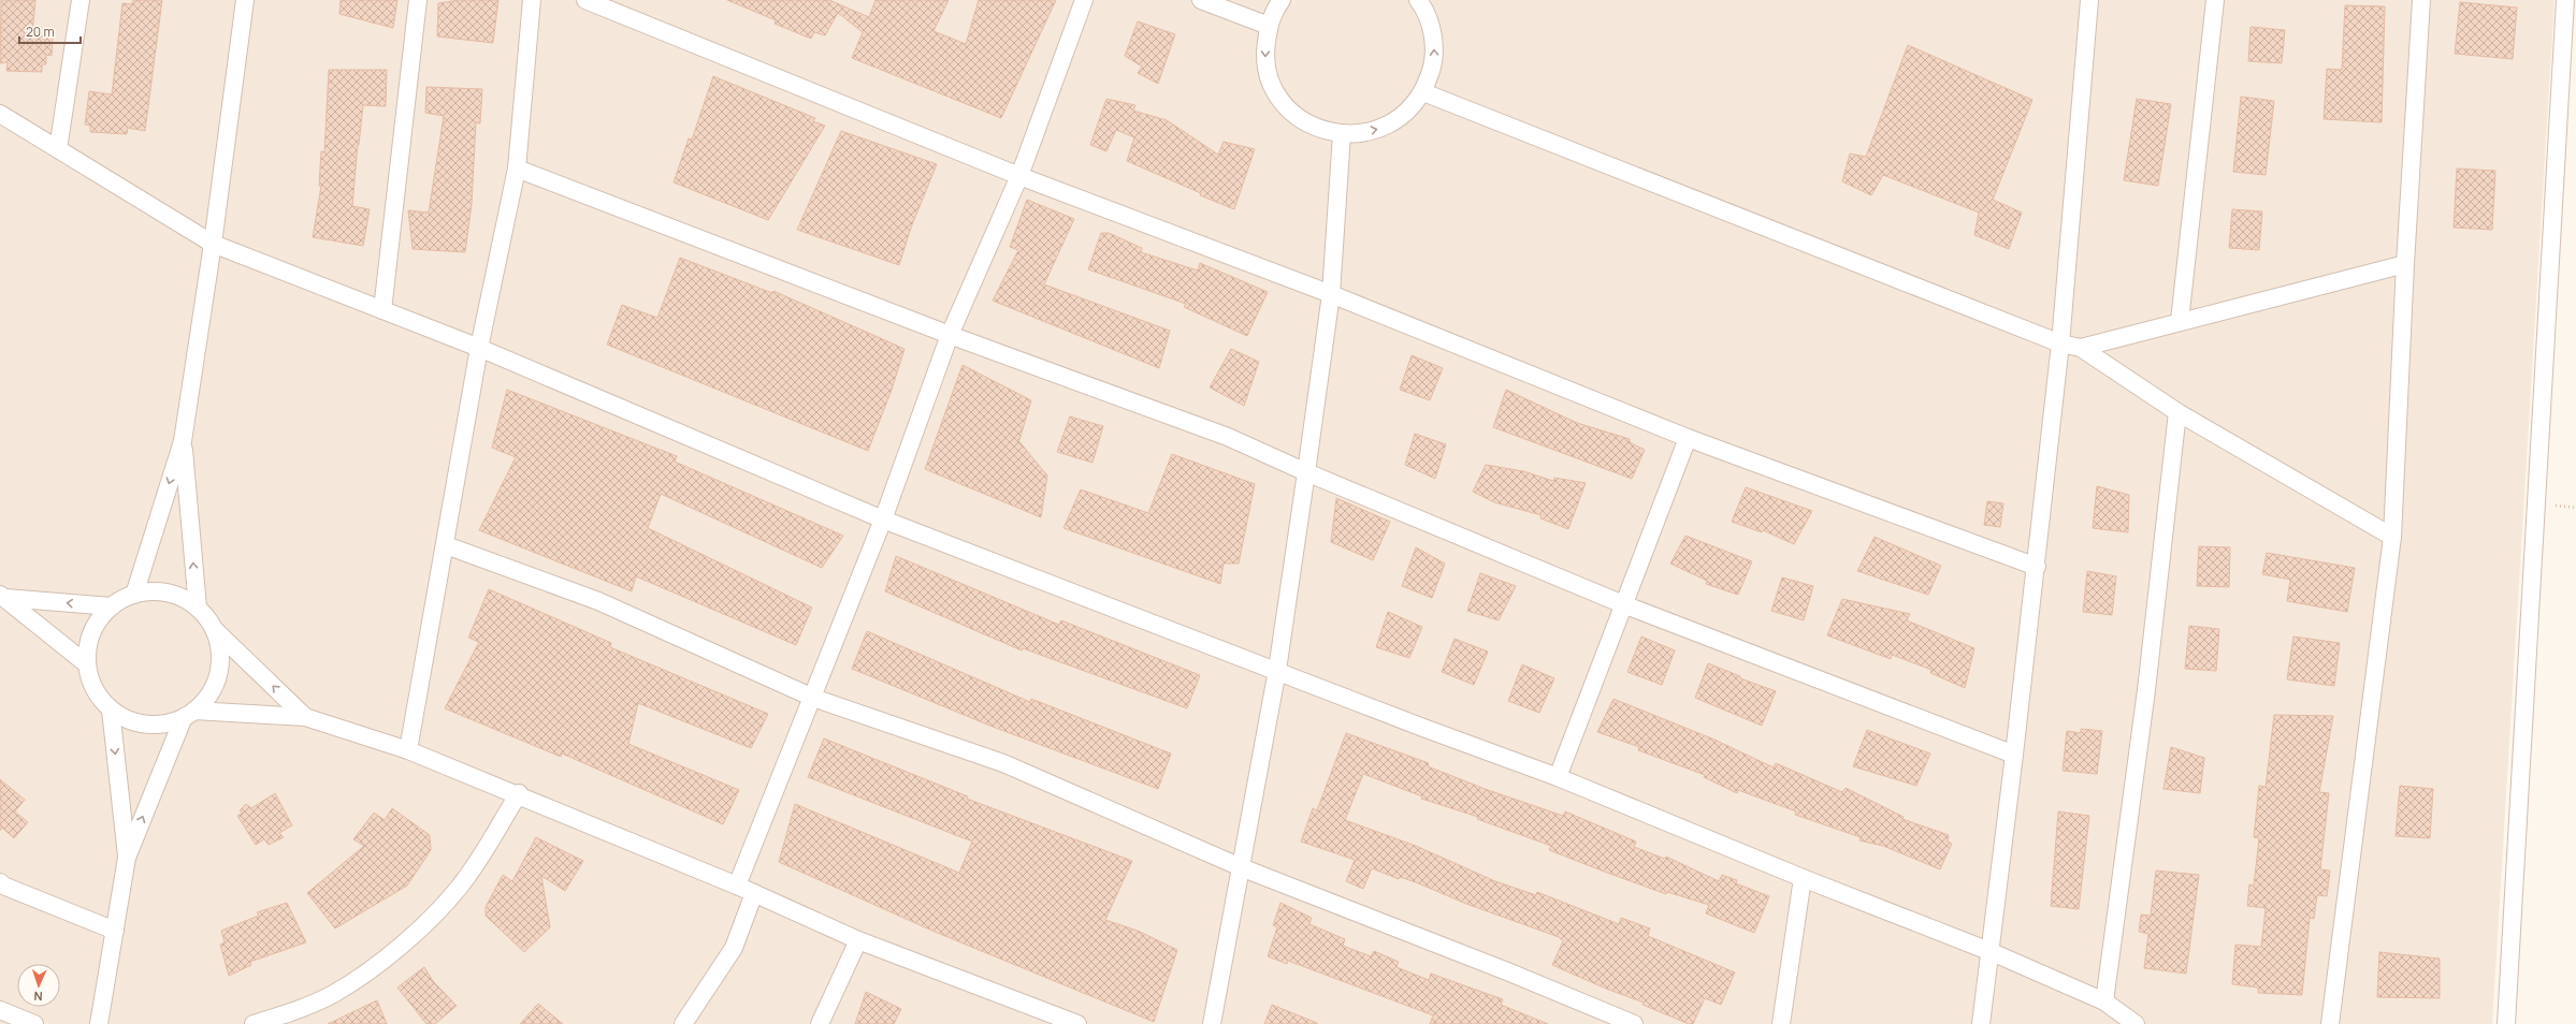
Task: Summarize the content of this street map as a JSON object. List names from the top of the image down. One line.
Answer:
{"scale_bar":"20 m","north":"bottom"}
